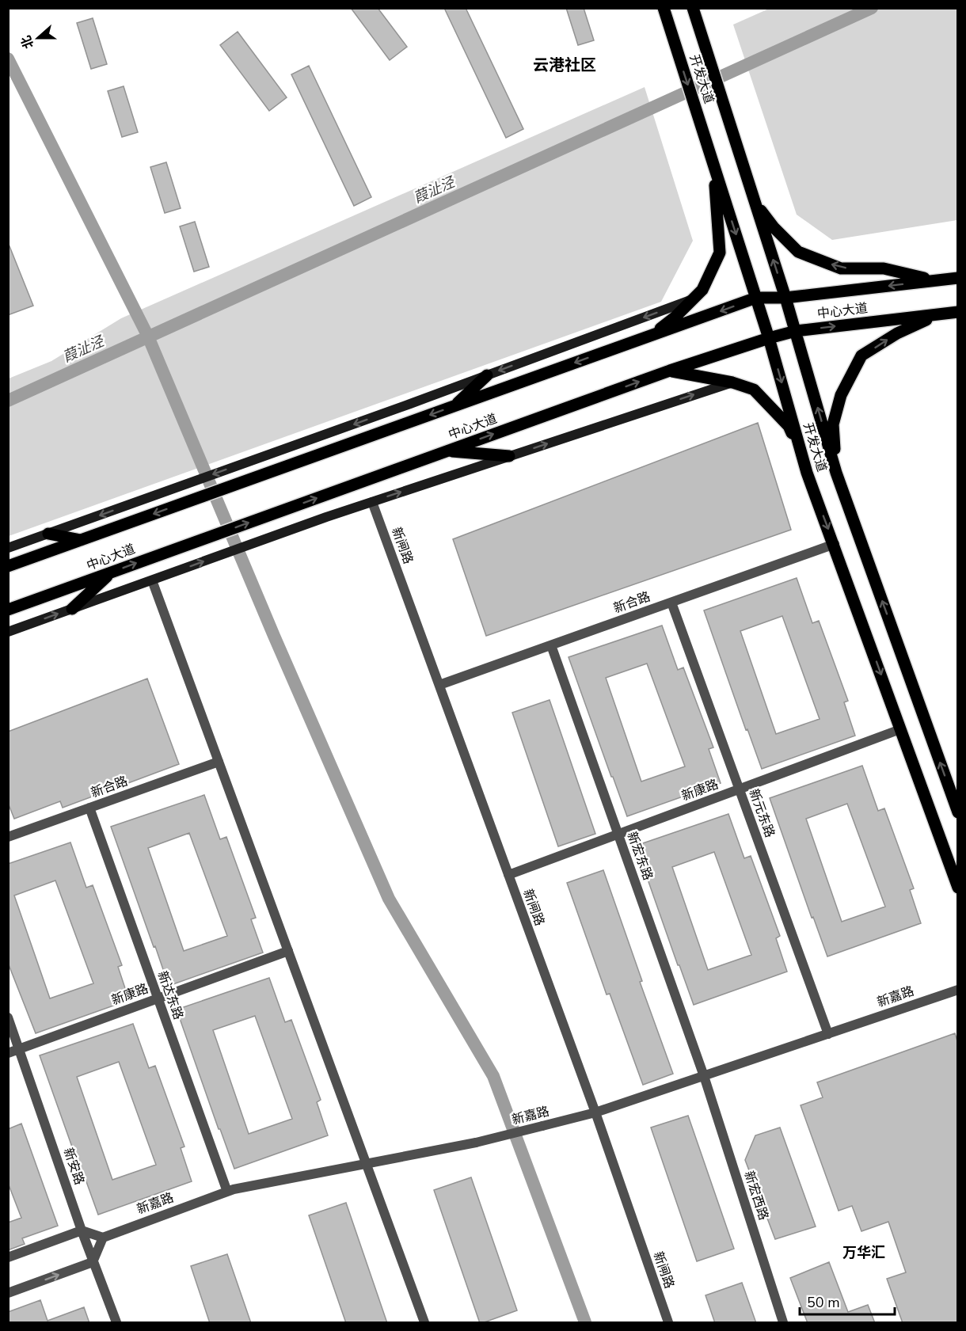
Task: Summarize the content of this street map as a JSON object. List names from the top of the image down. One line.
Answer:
{"streets":{"main road":["开发大道","中心大道"],"street":["新闸路","新合路","新康路","新元东路","新宏东路","新达东路","新嘉路","新安路","新宏西路"]},"crossings":[["开发大道","中心大道"],["开发大道","新合路"],["开发大道","新康路"],["新闸路","新合路"],["新闸路","新康路"],["新闸路","新嘉路"],["新合路","新元东路"],["新合路","新宏东路"],["新合路","新达东路"],["新康路","新元东路"],["新康路","新宏东路"],["新康路","新达东路"],["新康路","新安路"],["新元东路","新嘉路"],["新宏东路","新嘉路"],["新宏东路","新宏西路"],["新达东路","新嘉路"],["新嘉路","新宏西路"]],"districts":["云港社区","万华汇"],"water":["葭沚泾"],"scale_bar":"50 m","north":"left"}
